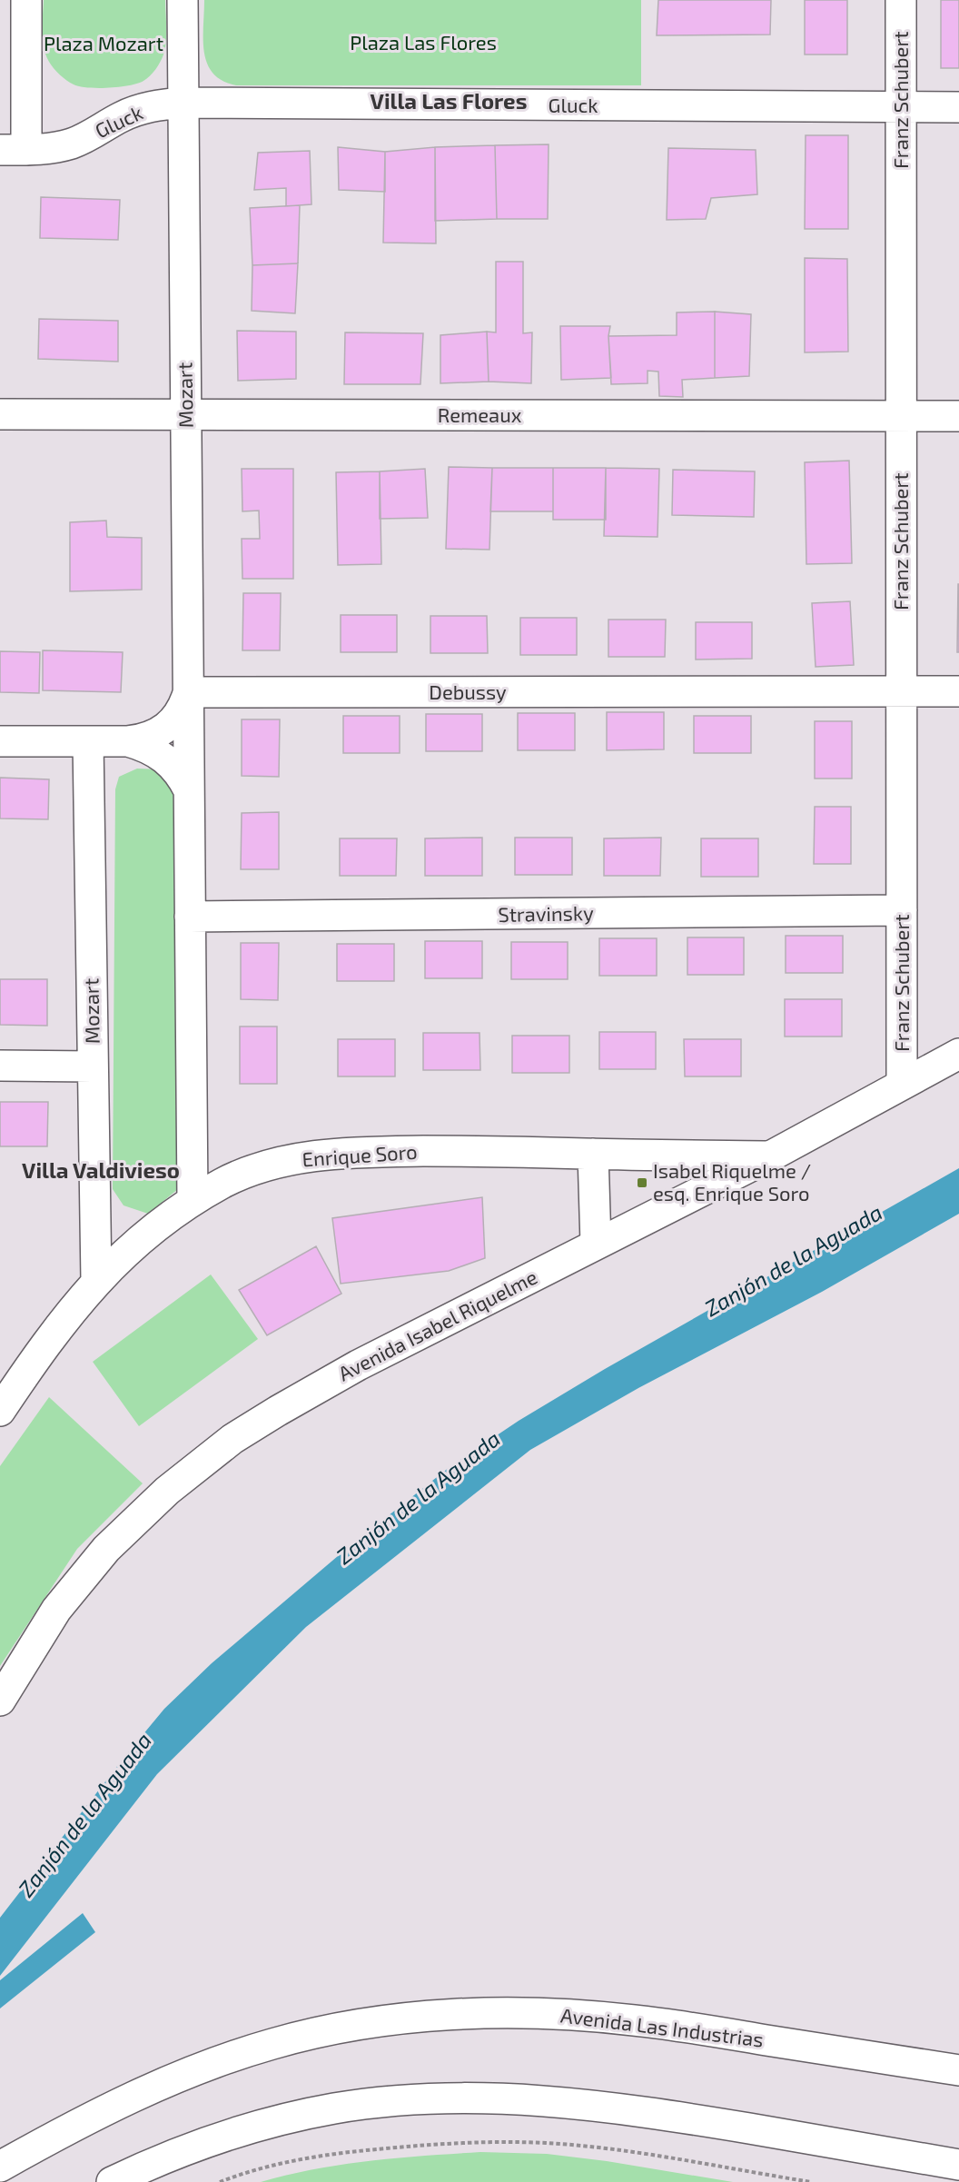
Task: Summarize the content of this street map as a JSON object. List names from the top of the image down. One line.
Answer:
{"streets":{"street":["Franz Schubert","Gluck","Mozart","Remeaux","Debussy","Stravinsky","Enrique Soro","Avenida Isabel Riquelme","Avenida Las Industrias"]},"crossings":[["Franz Schubert","Gluck"],["Franz Schubert","Remeaux"],["Franz Schubert","Debussy"],["Franz Schubert","Stravinsky"],["Franz Schubert","Avenida Isabel Riquelme"],["Gluck","Mozart"],["Mozart","Remeaux"],["Mozart","Debussy"],["Mozart","Stravinsky"],["Mozart","Enrique Soro"],["Enrique Soro","Avenida Isabel Riquelme"]],"districts":["Villa Las Flores","Villa Valdivieso"],"water":["Zanjón de la Aguada"],"parks":["Plaza Las Flores","Plaza Mozart"],"places":{"transit":["Isabel Riquelme / esq. Enrique Soro"]}}
